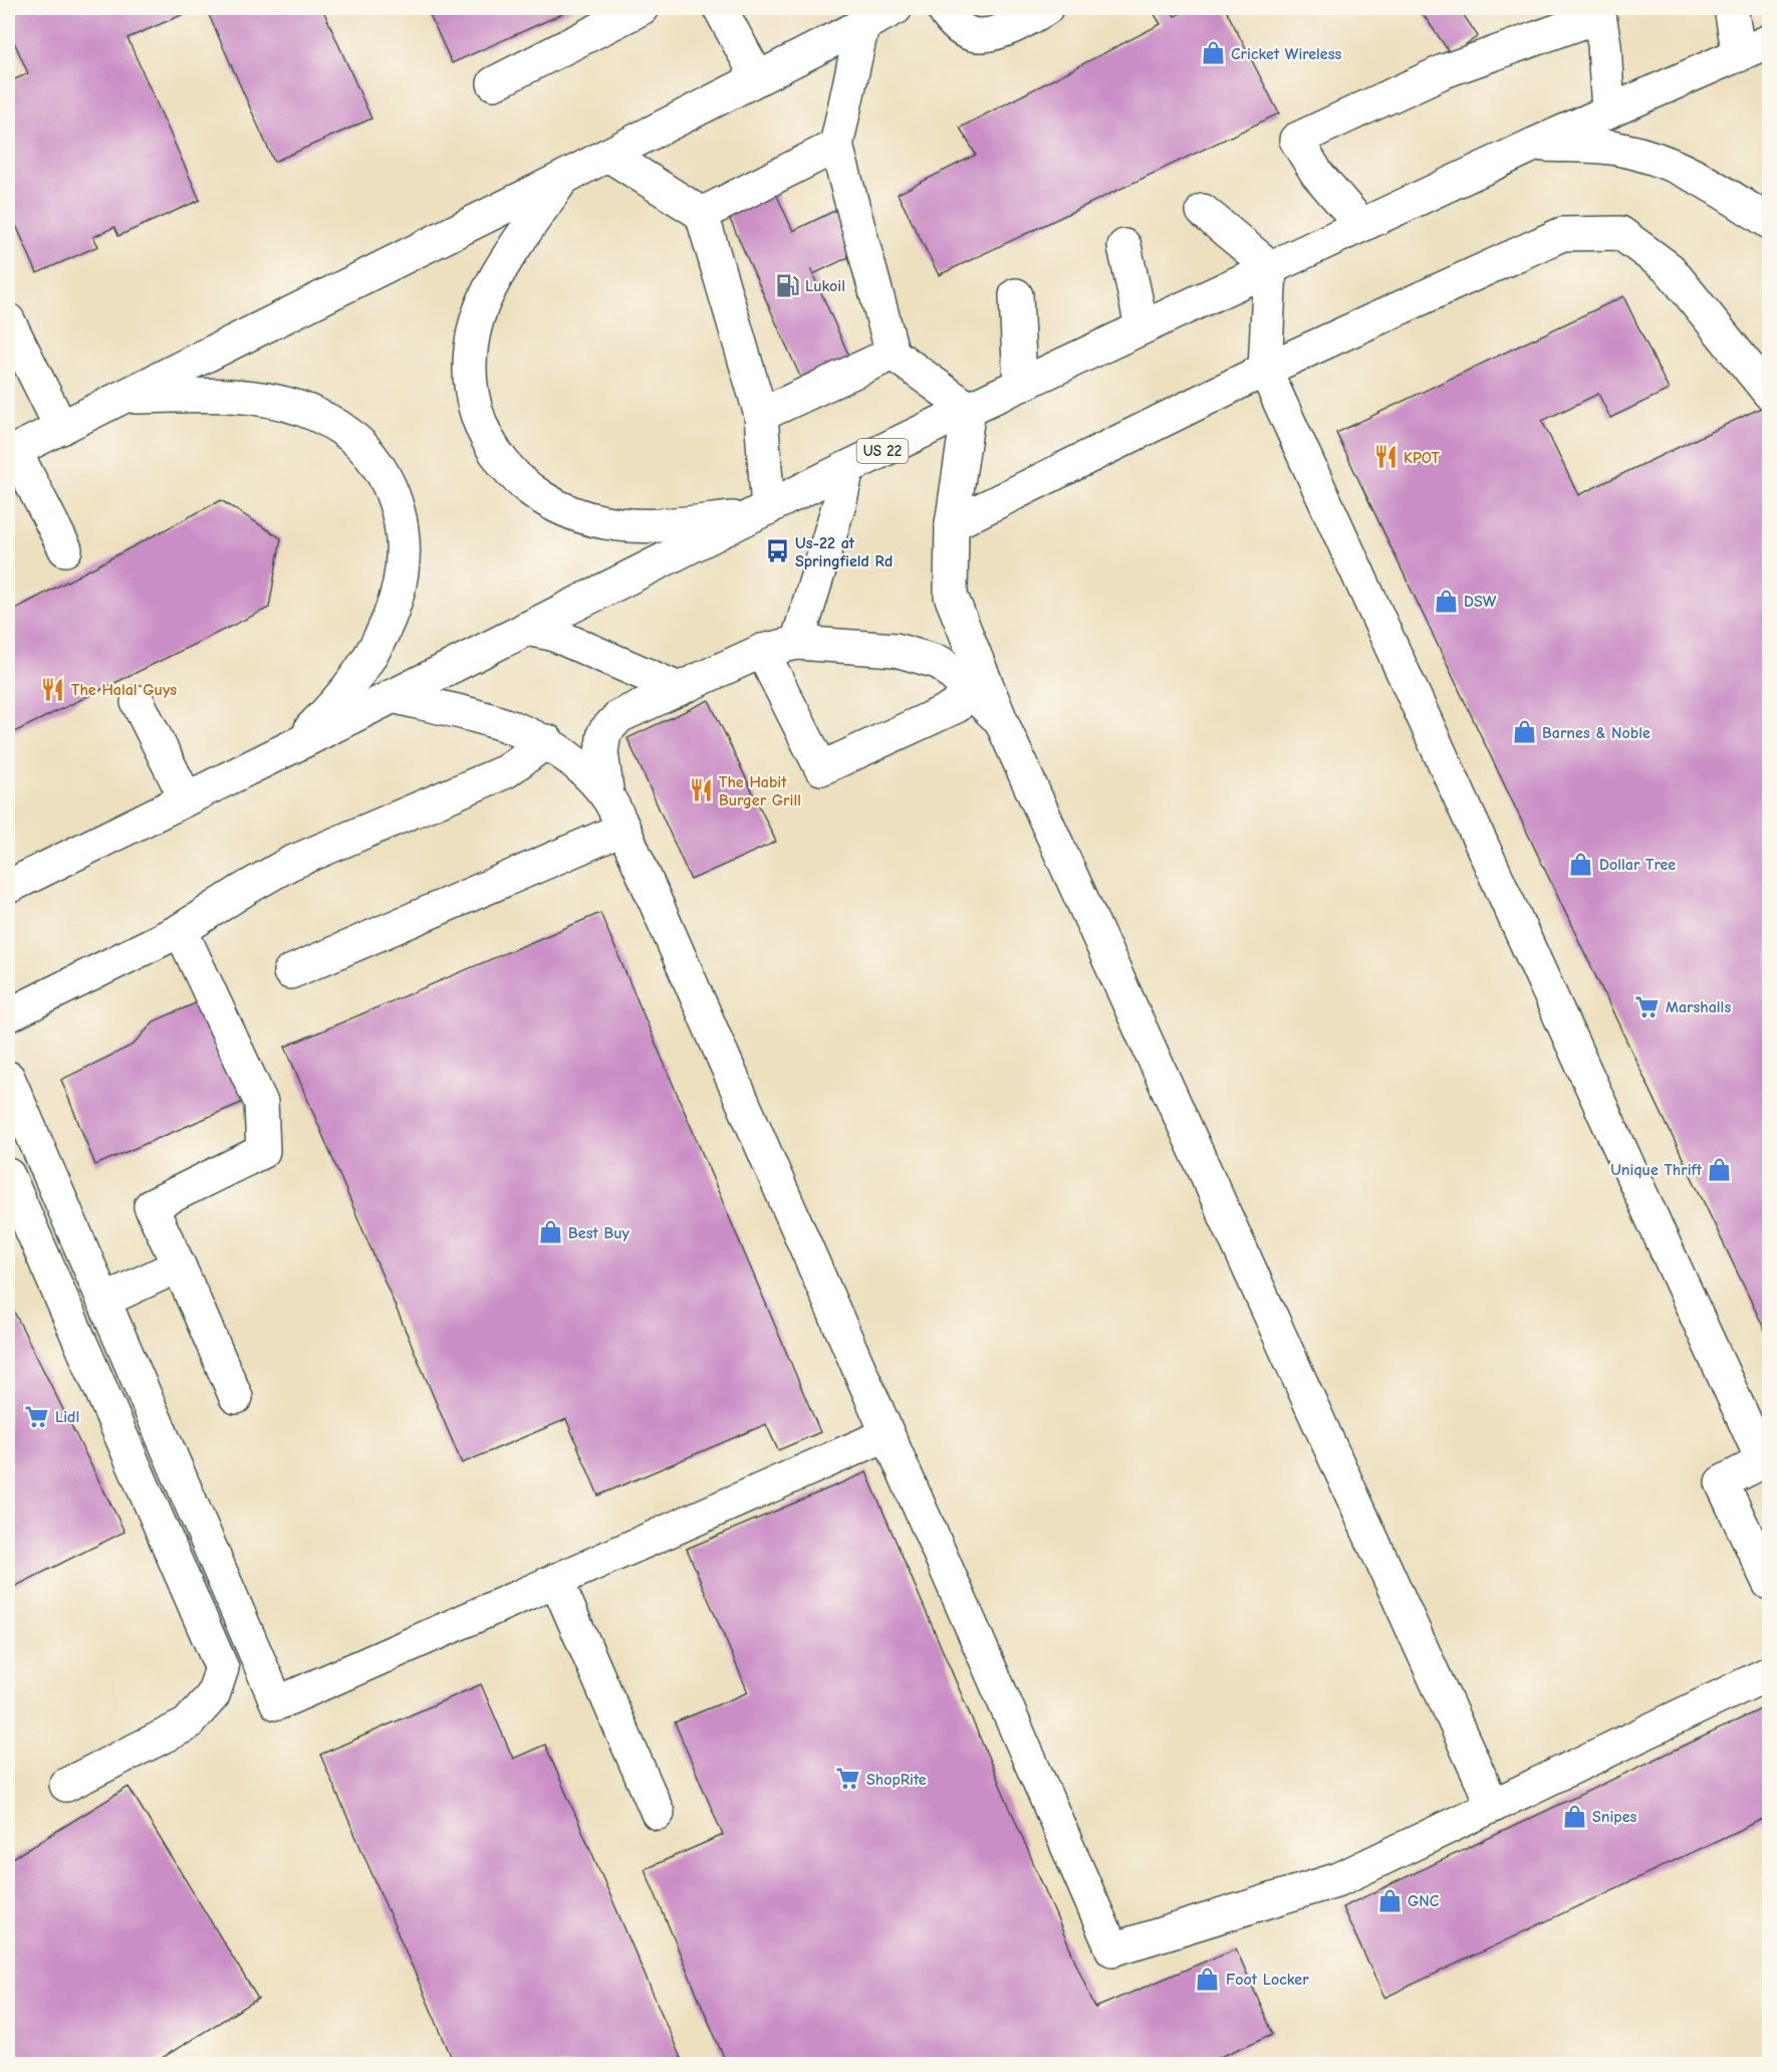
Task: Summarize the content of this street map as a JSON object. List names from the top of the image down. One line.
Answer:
{"streets":{"main road":["US 22"]},"places":{"shop":["Cricket Wireless","DSW","Barnes & Noble","Dollar Tree","Unique Thrift","Best Buy","Snipes","GNC","Foot Locker"],"fuel station":["Lukoil"],"restaurant":["KPOT","The Halal Guys","The Habit Burger Grill"],"bus stop":["Us-22 at Springfield Rd"],"supermarket":["Marshalls","Lidl","ShopRite"]}}
